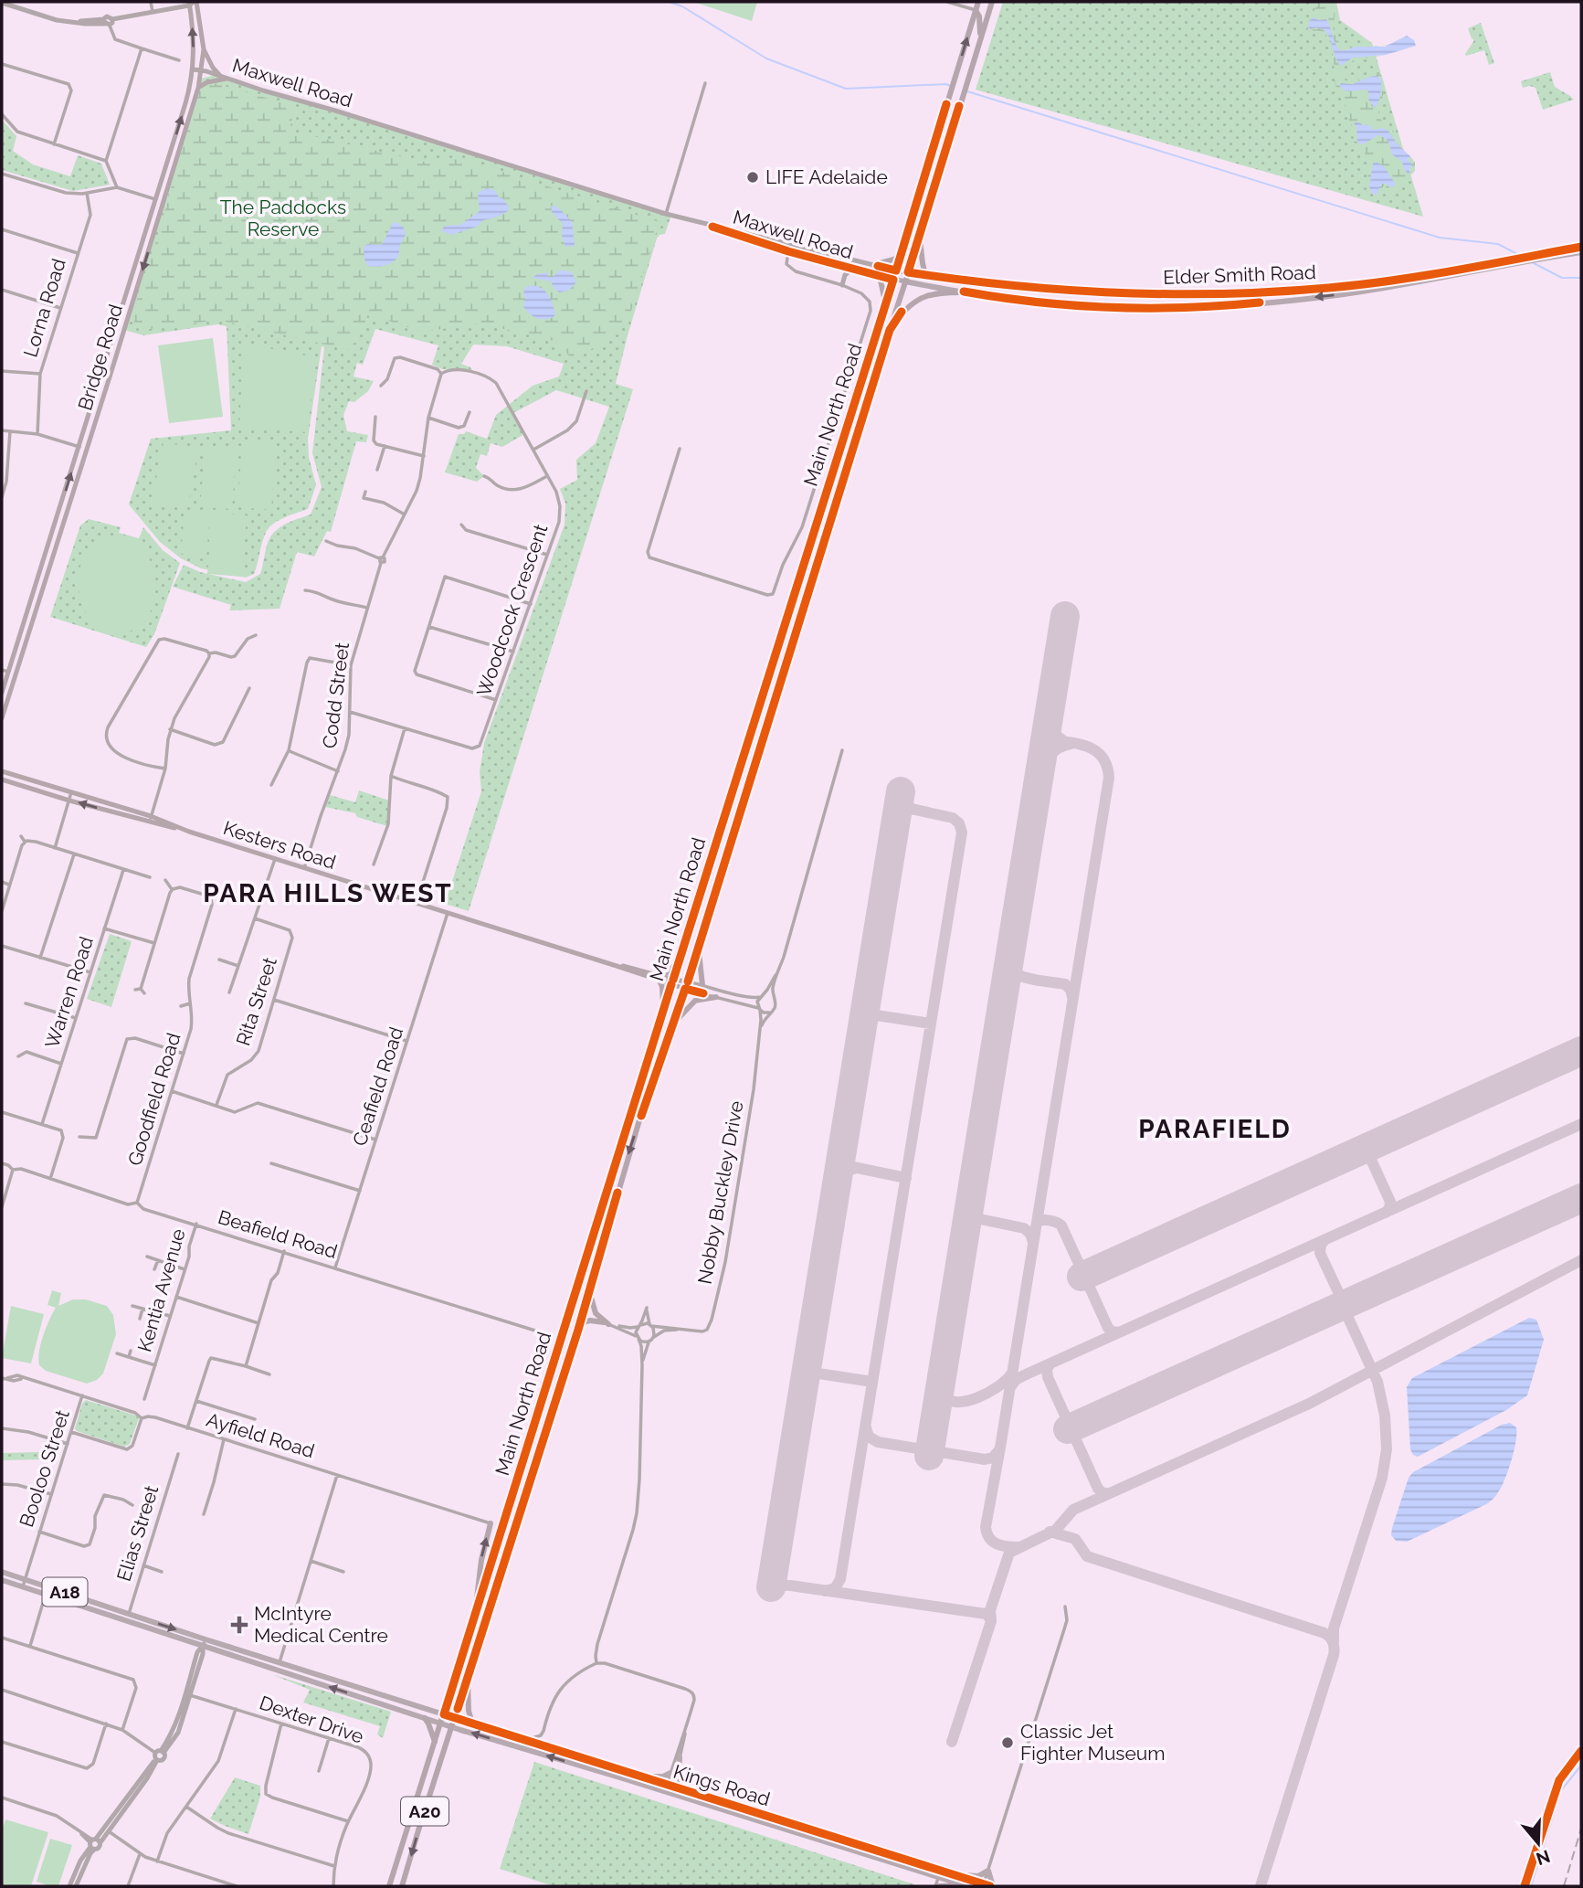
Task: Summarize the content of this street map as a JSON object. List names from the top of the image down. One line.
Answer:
{"streets":{"highway":["Main North Road","A20"],"main road":["Elder Smith Road","Bridge Road","Kesters Road","A18","Kings Road"],"street":["Maxwell Road","Lorna Road","Woodcock Crescent","Codd Street","Warren Road","Rita Street","Ceafield Road","Goodfield Road","Nobby Buckley Drive","Beafield Road","Kentia Avenue","Ayfield Road","Booloo Street","Elias Street","Dexter Drive"]},"crossings":[["Maxwell Road","Elder Smith Road"],["Maxwell Road","Bridge Road"],["Maxwell Road","Main North Road"],["Elder Smith Road","Main North Road"],["Main North Road","Kesters Road"],["Main North Road","A18"],["Main North Road","Kings Road"],["Woodcock Crescent","Codd Street"],["Codd Street","Kesters Road"],["Kesters Road","Ceafield Road"],["Kesters Road","Nobby Buckley Drive"],["Ceafield Road","Beafield Road"],["Goodfield Road","Beafield Road"],["Beafield Road","Kentia Avenue"],["Ayfield Road","Booloo Street"],["Booloo Street","A18"],["Elias Street","A18"],["A18","Kings Road"]],"districts":["PARA HILLS WEST","PARAFIELD"],"parks":["The Paddocks Reserve"],"places":{"other":["LIFE Adelaide","Classic Jet Fighter Museum"],"health":["McIntyre Medical Centre"]},"north":"bottom"}
